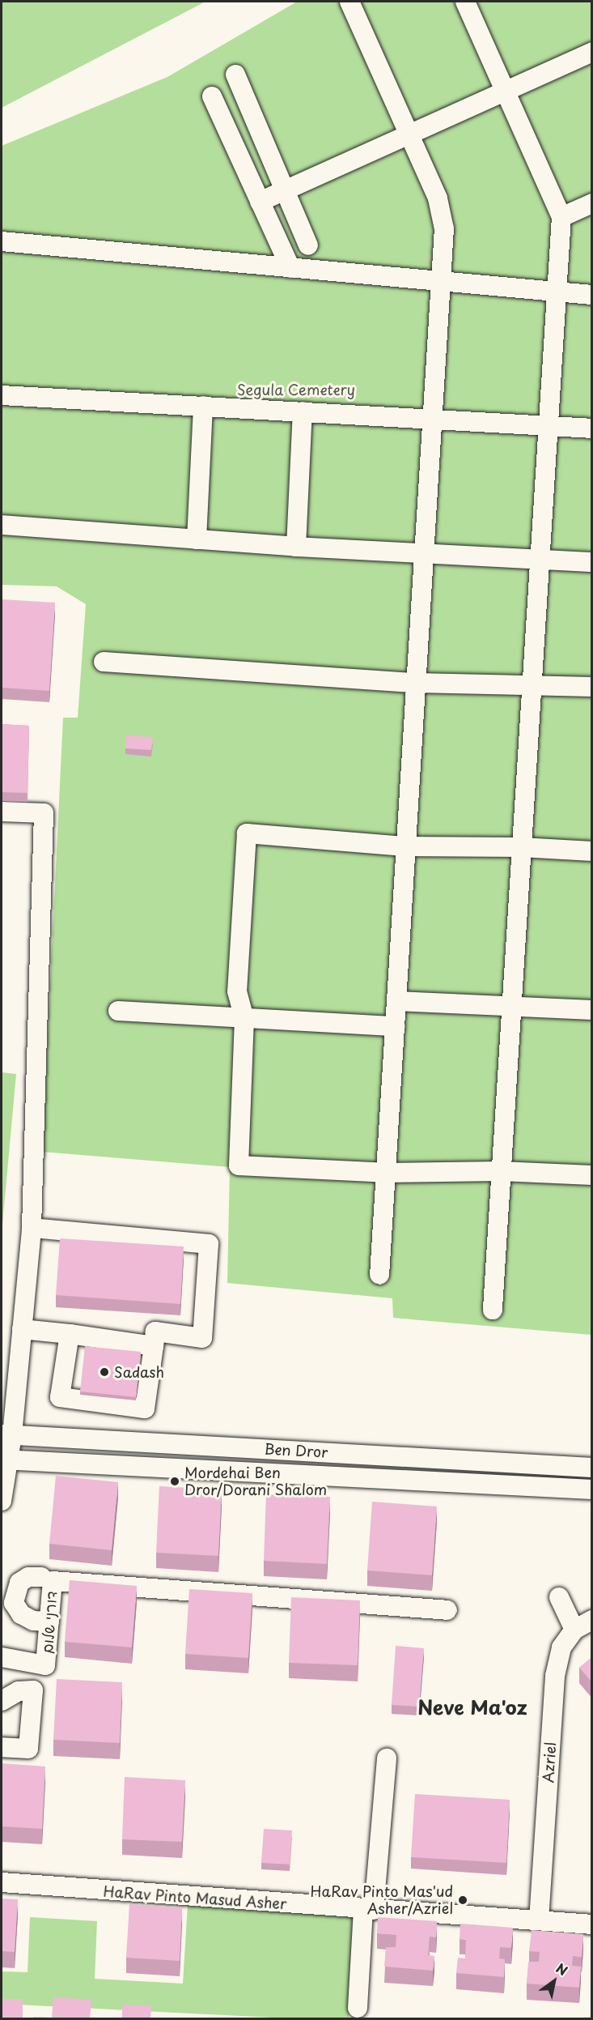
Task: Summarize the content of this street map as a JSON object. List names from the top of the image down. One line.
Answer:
{"streets":{"street":["Ben Dror","דורני שלום","Azriel","HaRav Pinto Masud Asher"]},"crossings":[["Azriel","HaRav Pinto Masud Asher"]],"districts":["Neve Ma'oz"],"parks":["Segula Cemetery"],"places":["Sadash","Mordehai Ben Dror/Dorani Shalom","HaRav Pinto Mas'ud Asher/Azriel"],"north":"top right"}
